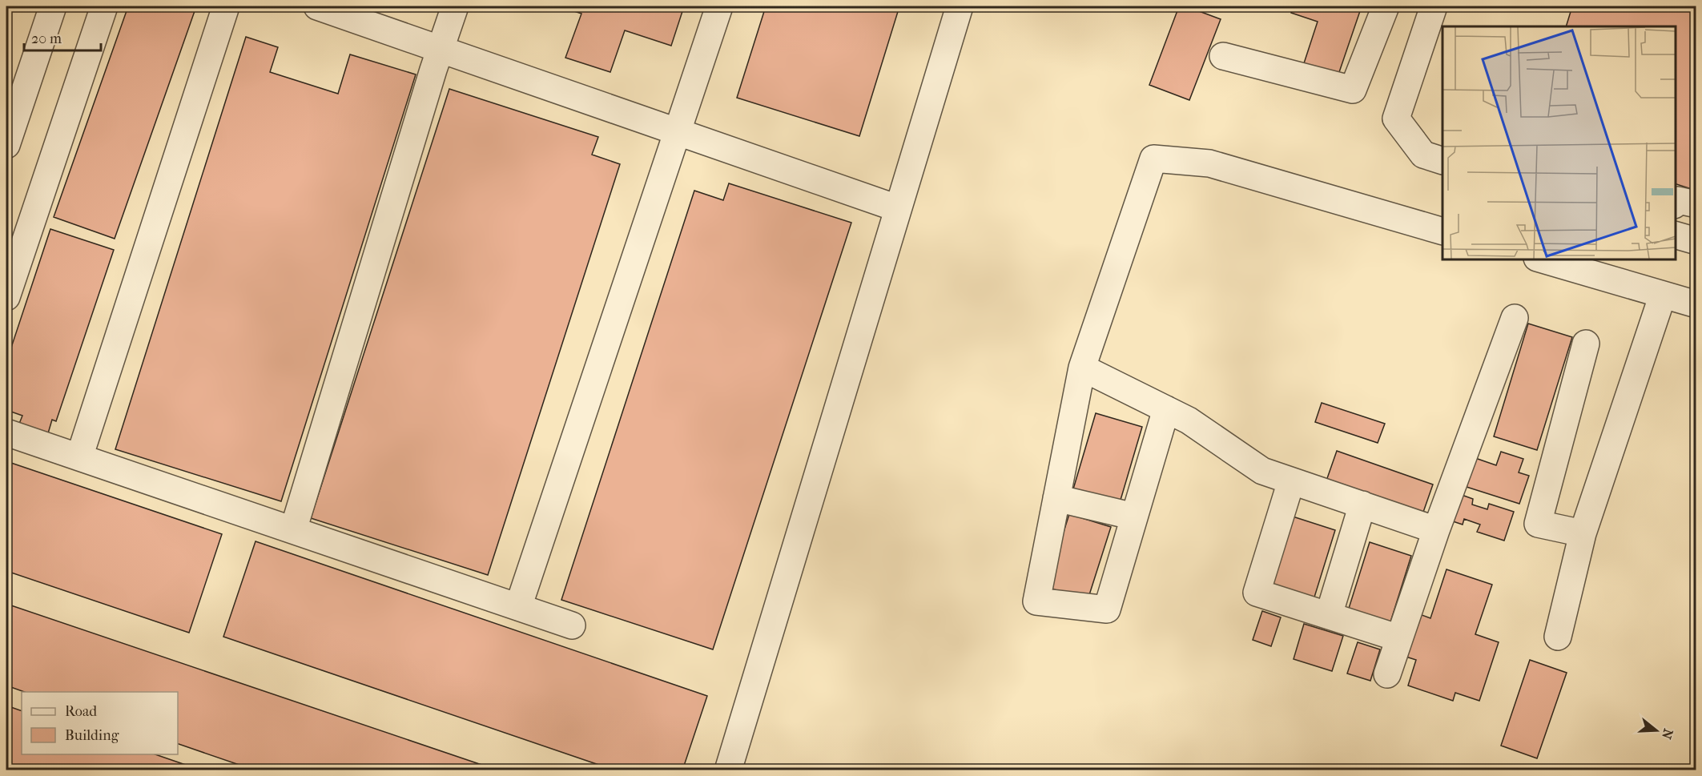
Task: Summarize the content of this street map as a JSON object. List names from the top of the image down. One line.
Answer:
{"legend":["Road","Building"],"scale_bar":"20 m","north":"right"}
